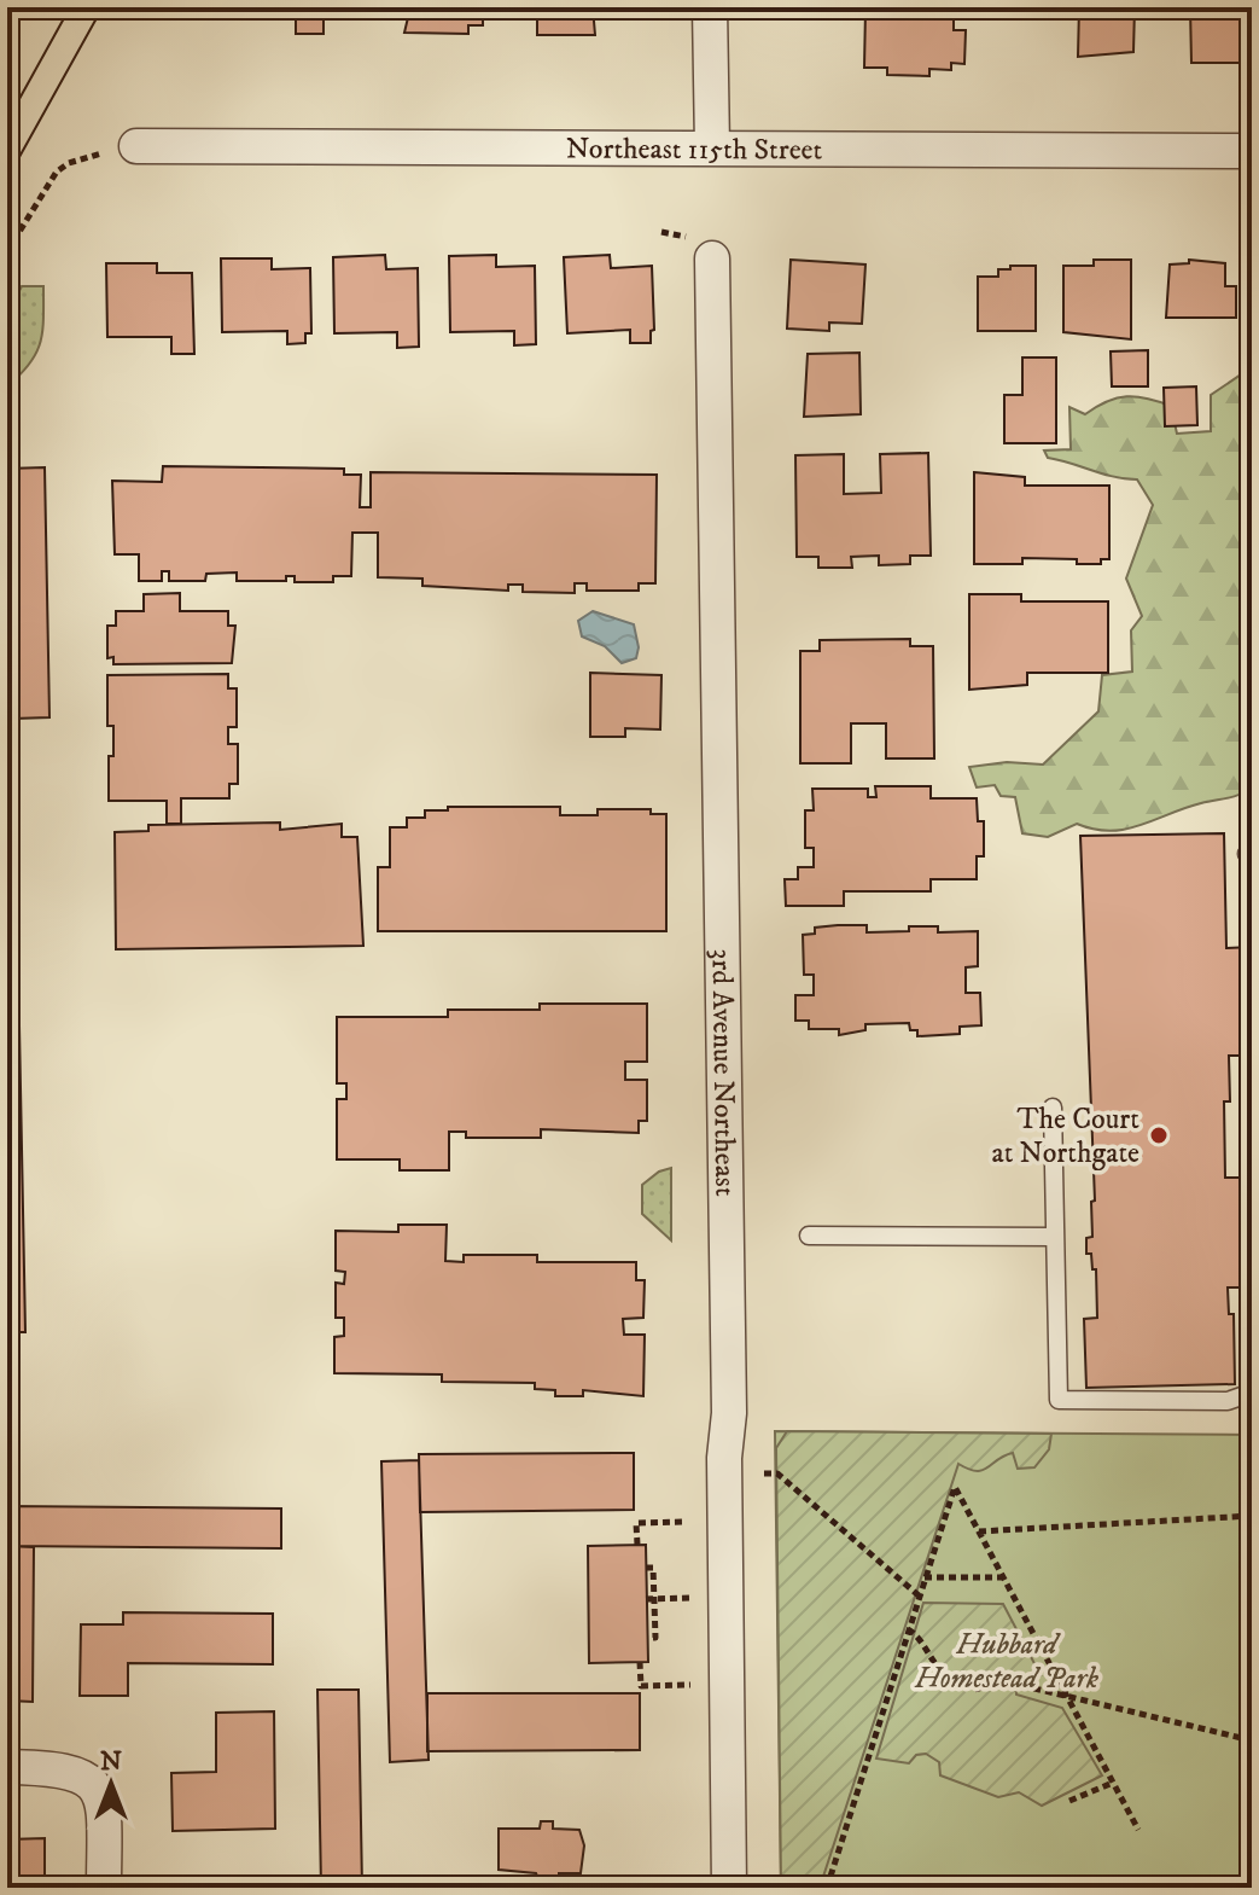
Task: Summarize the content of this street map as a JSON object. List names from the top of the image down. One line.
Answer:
{"streets":{"street":["Northeast 115th Street","3rd Avenue Northeast"]},"parks":["Hubbard Homestead Park"],"places":["The Court at Northgate"],"north":"top"}
